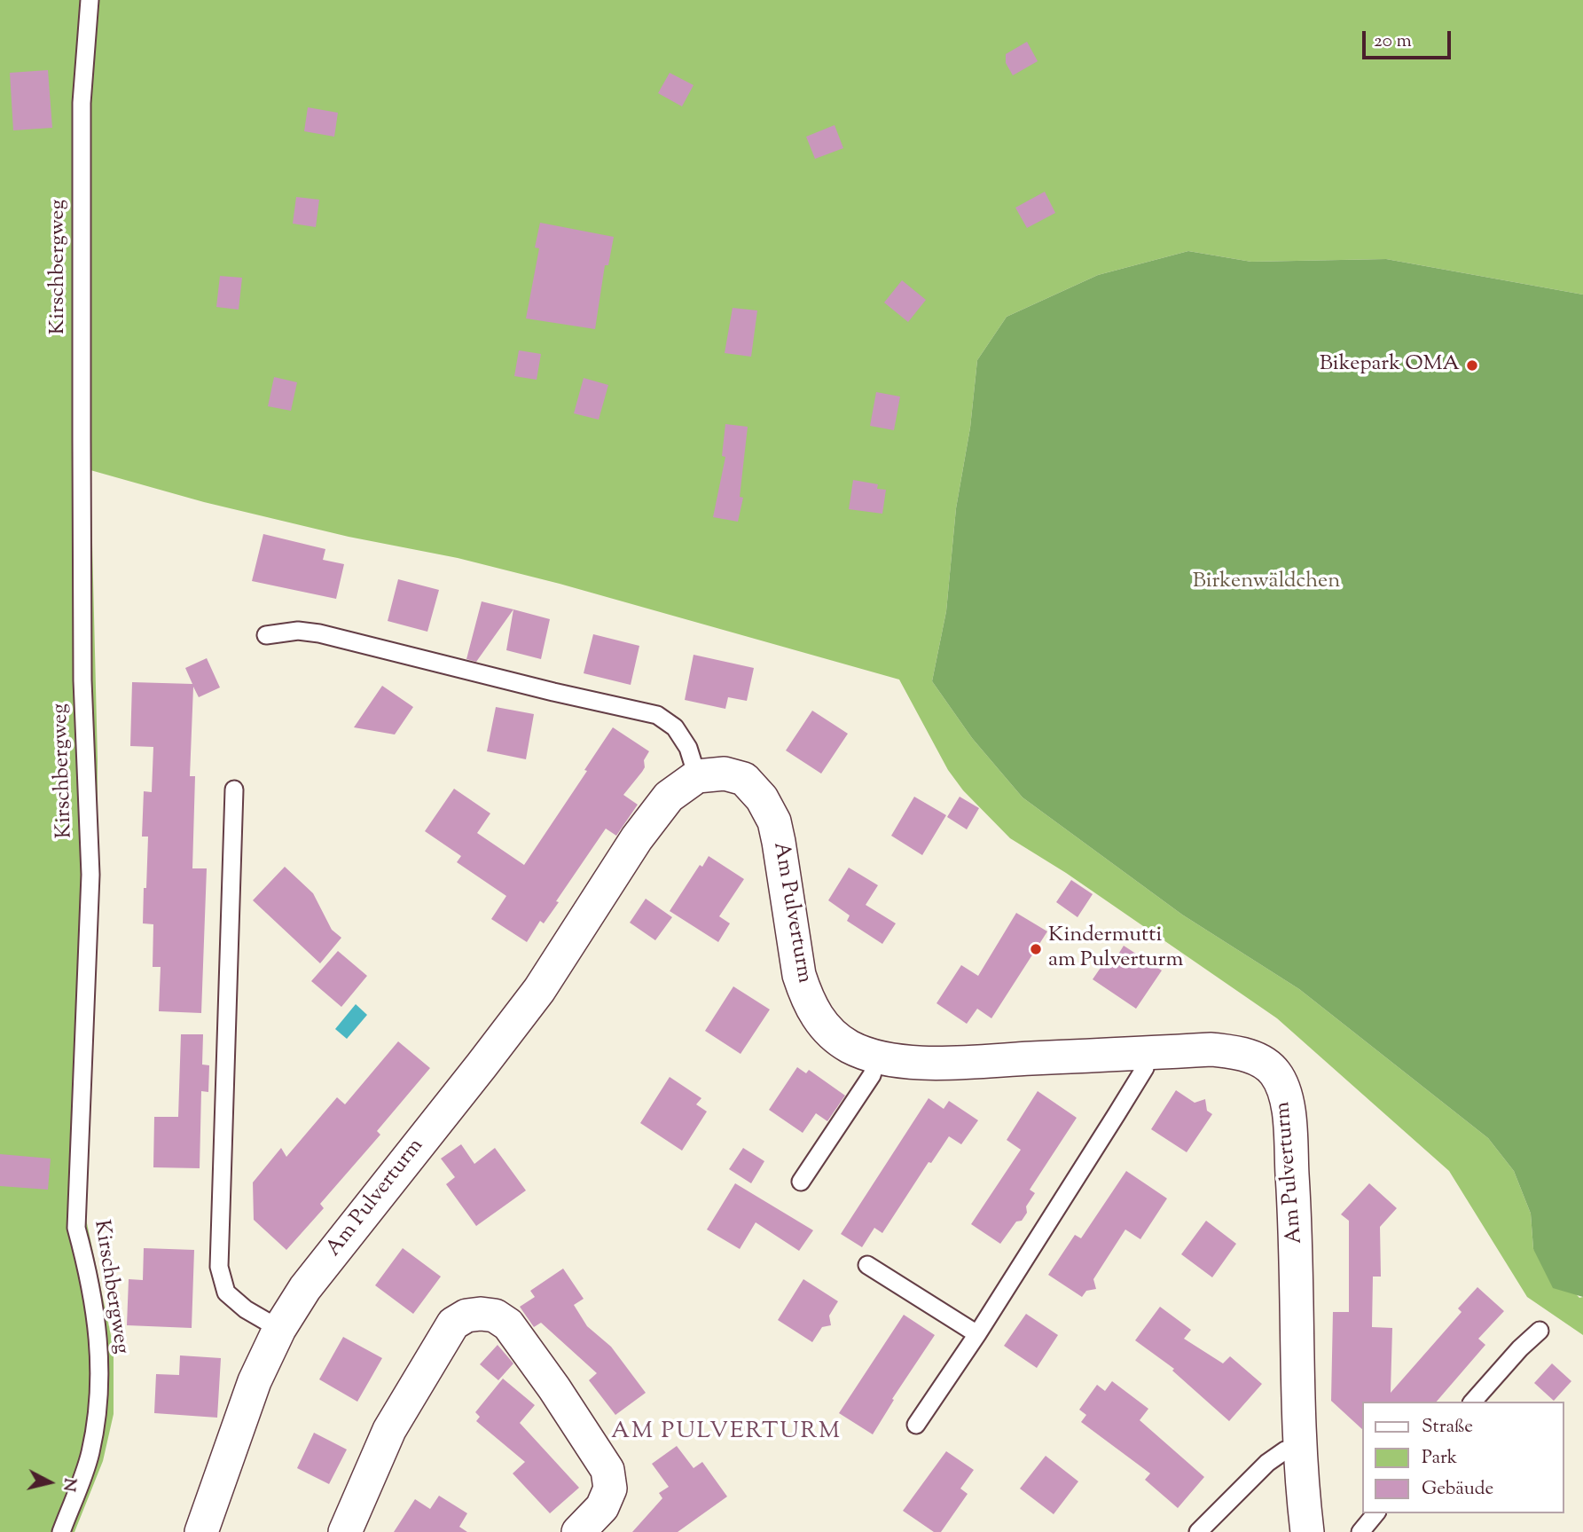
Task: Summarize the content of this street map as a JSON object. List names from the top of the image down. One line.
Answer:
{"streets":{"street":["Am Pulverturm"],"lane":["Kirschbergweg"]},"districts":["AM PULVERTURM"],"parks":["Birkenwäldchen"],"places":["Bikepark OMA","Kindermutti am Pulverturm"],"legend":["Straße","Park","Gebäude"],"scale_bar":"20 m","north":"right"}
